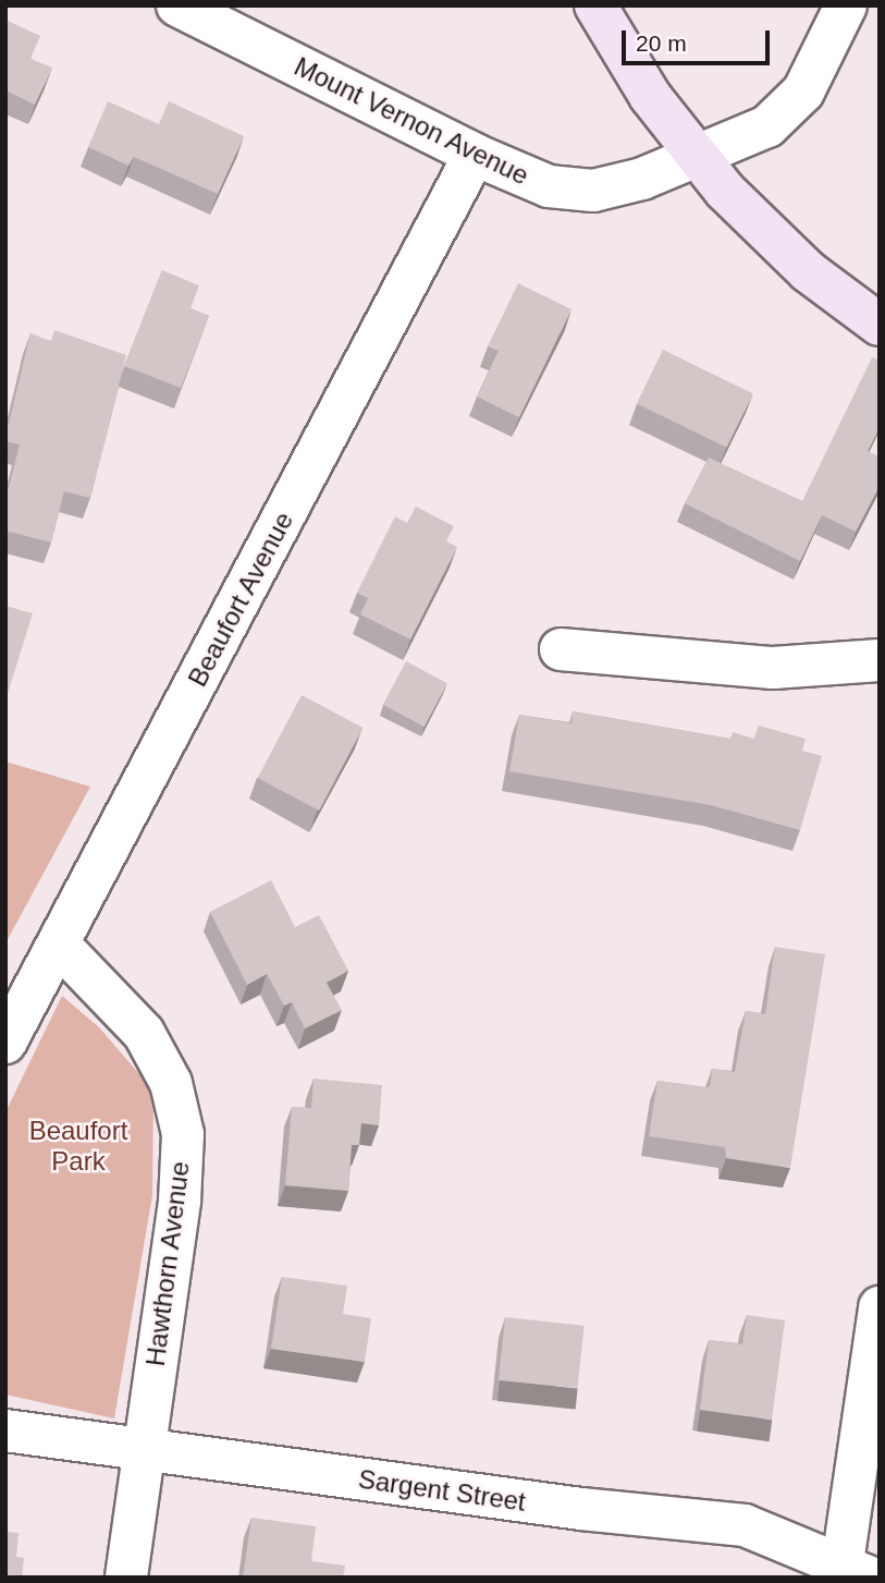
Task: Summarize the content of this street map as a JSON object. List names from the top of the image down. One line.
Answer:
{"streets":{"street":["Mount Vernon Avenue","Beaufort Avenue","Hawthorn Avenue","Sargent Street"]},"crossings":[["Mount Vernon Avenue","Beaufort Avenue"],["Beaufort Avenue","Hawthorn Avenue"],["Hawthorn Avenue","Sargent Street"]],"parks":["Beaufort Park"],"scale_bar":"20 m"}
